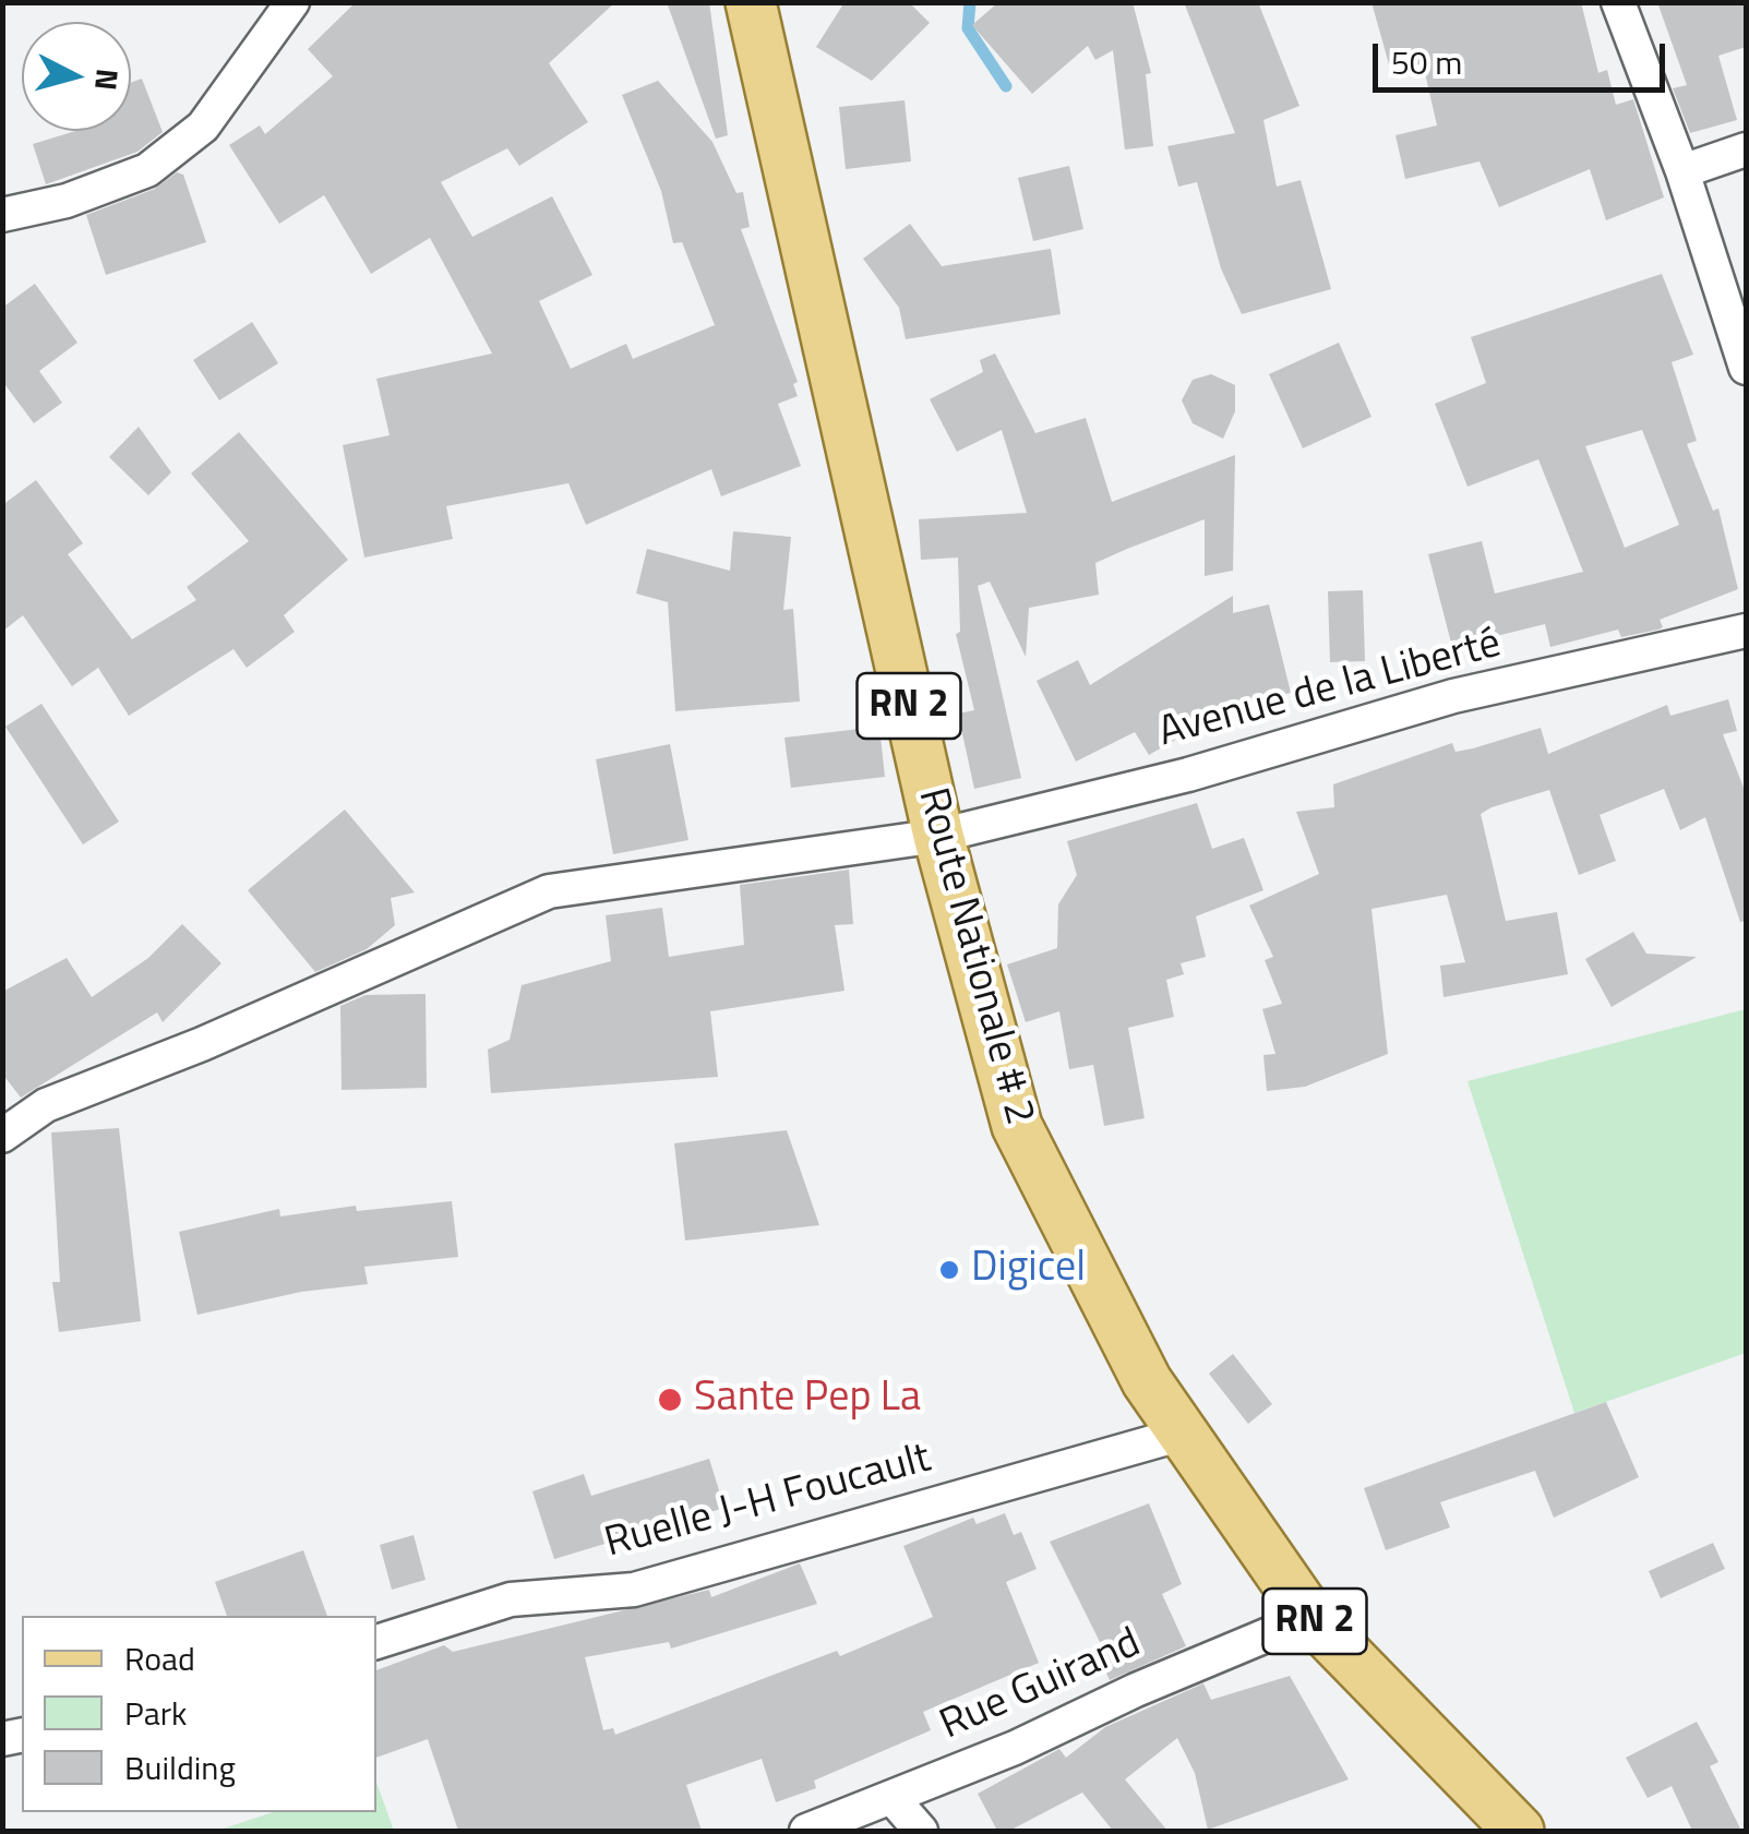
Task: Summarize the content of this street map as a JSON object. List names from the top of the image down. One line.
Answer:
{"streets":{"main road":["RN 2","Route Nationale # 2"],"street":["Avenue de la Liberté","Ruelle J-H Foucault","Rue Guirand"]},"crossings":[["Avenue de la Liberté","Route Nationale # 2"],["Route Nationale # 2","Ruelle J-H Foucault"],["Route Nationale # 2","Rue Guirand"]],"places":["Digicel","Sante Pep La"],"legend":["Road","Park","Building"],"scale_bar":"50 m","north":"right"}
